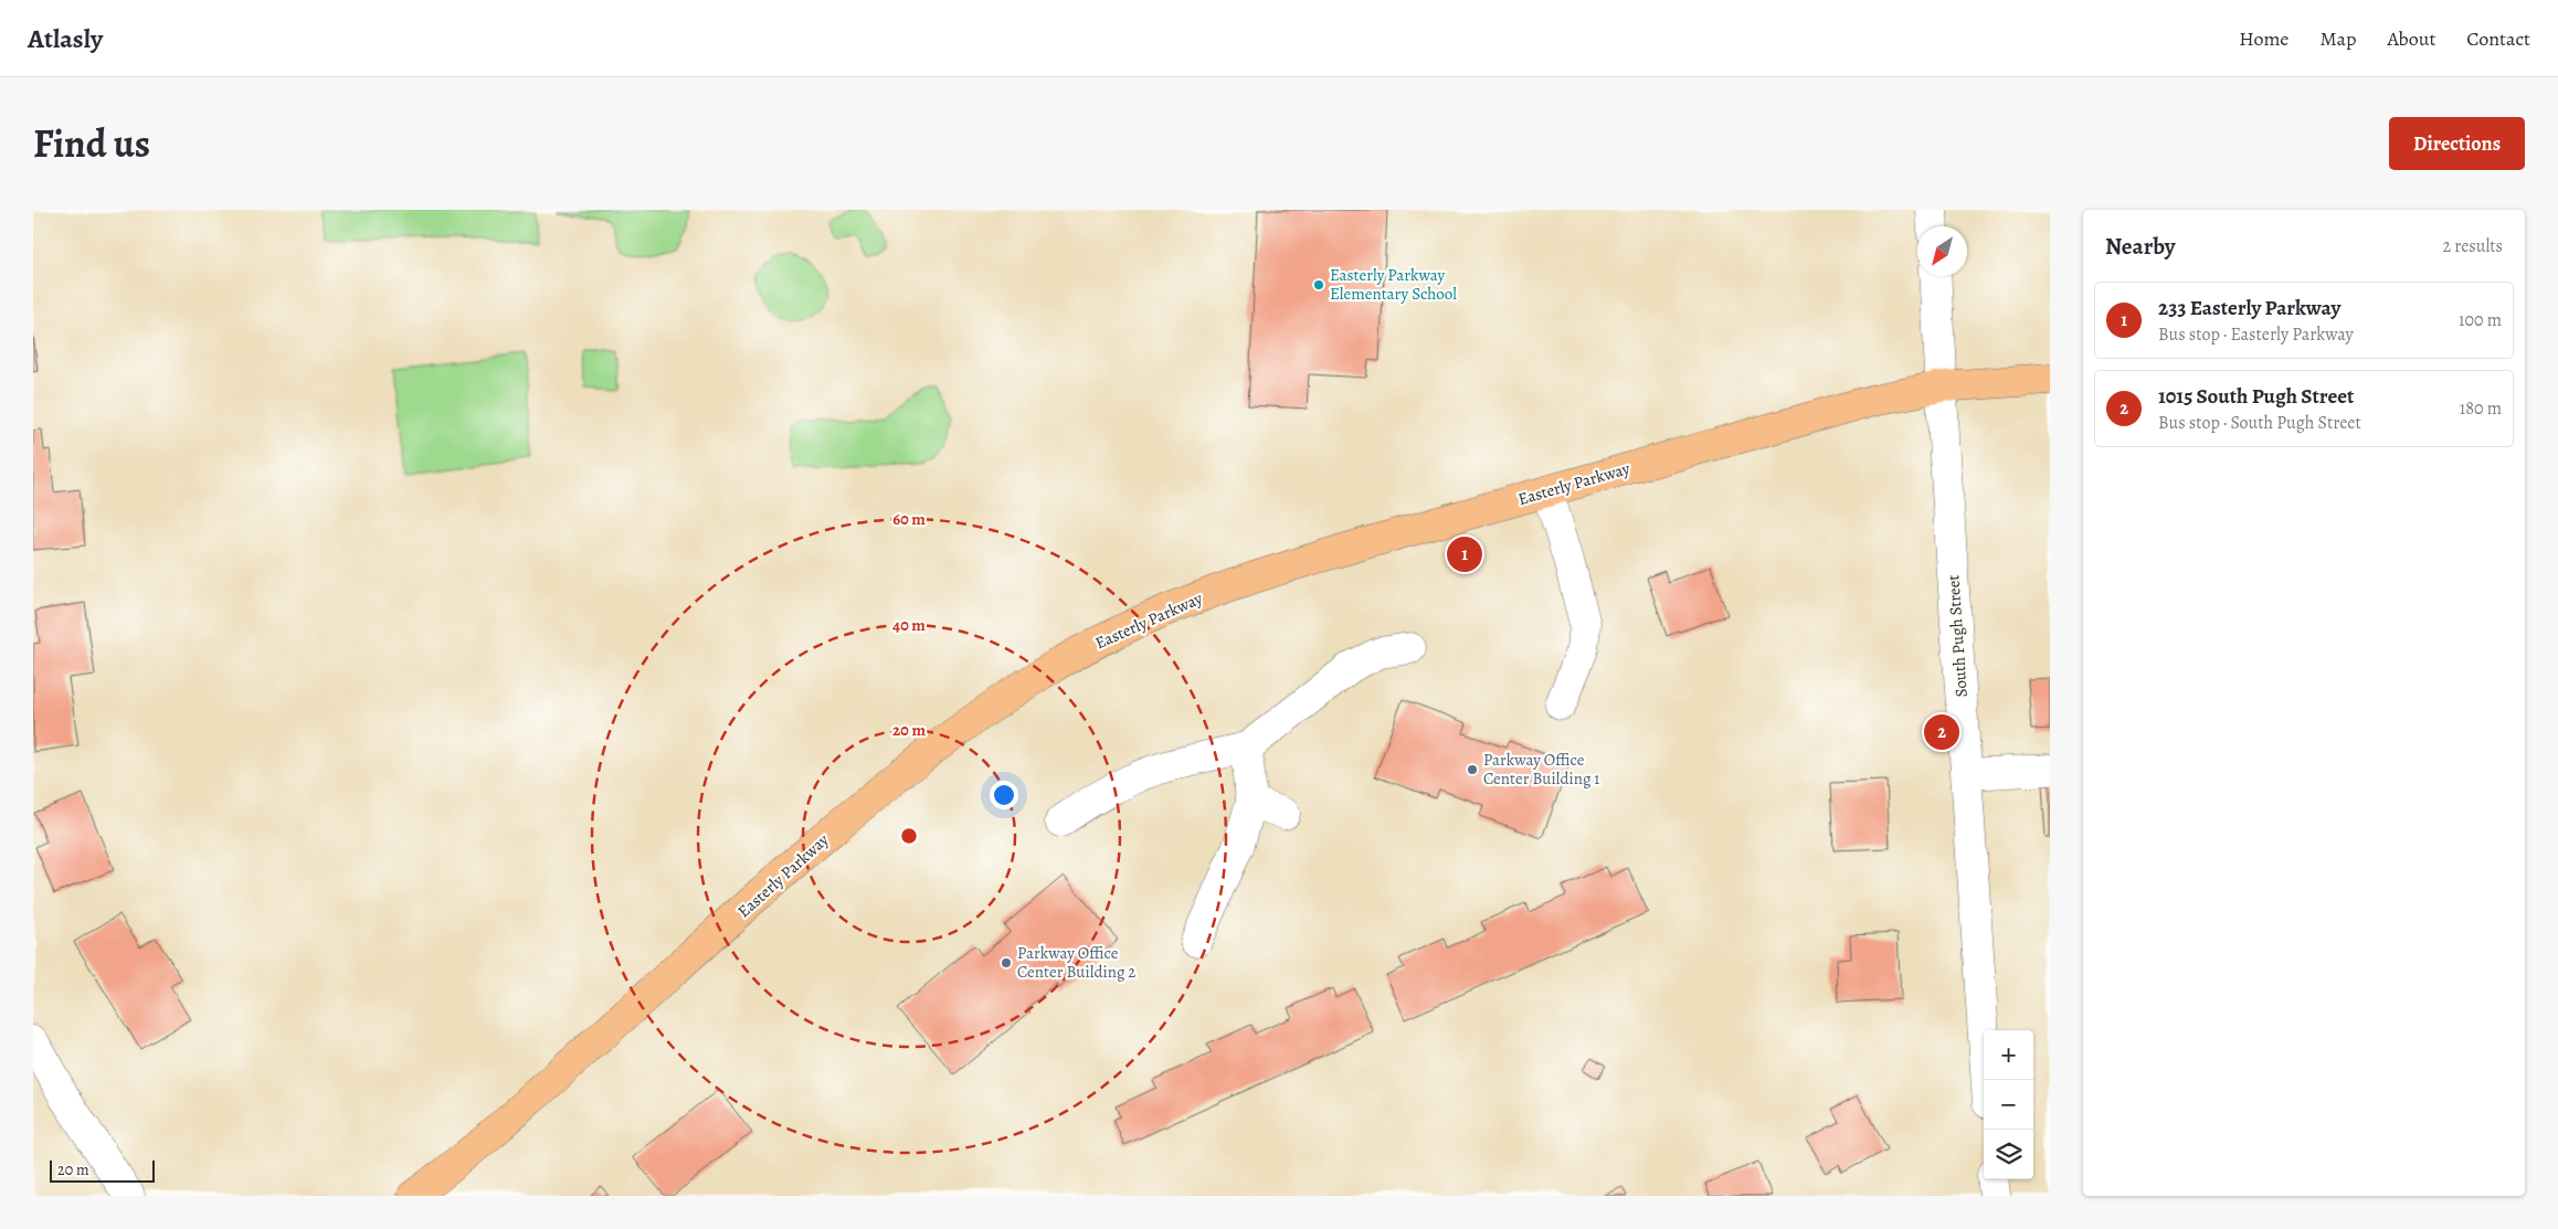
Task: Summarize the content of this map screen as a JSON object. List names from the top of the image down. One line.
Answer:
{"streets":{"main road":["Easterly Parkway"],"street":["South Pugh Street"]},"crossings":[["Easterly Parkway","South Pugh Street"]],"places":["Easterly Parkway Elementary School","Parkway Office Center Building 1","Parkway Office Center Building 2"],"scale_bar":"20 m","north":"bottom left","page":{"header":"Atlasly","nav":["Home","Map","About","Contact"],"title":"Find us","buttons":"Directions","heading":["Nearby","2 results"],"list":[{"mark":"1","name":"233 Easterly Parkway","note":"Bus stop · Easterly Parkway","value":"100 m"},{"mark":"2","name":"1015 South Pugh Street","note":"Bus stop · South Pugh Street","value":"180 m"}],"pins":["1","2"],"map_buttons":["+","−"],"scale":"20 m"},"rings":["60 m","40 m","20 m"]}
